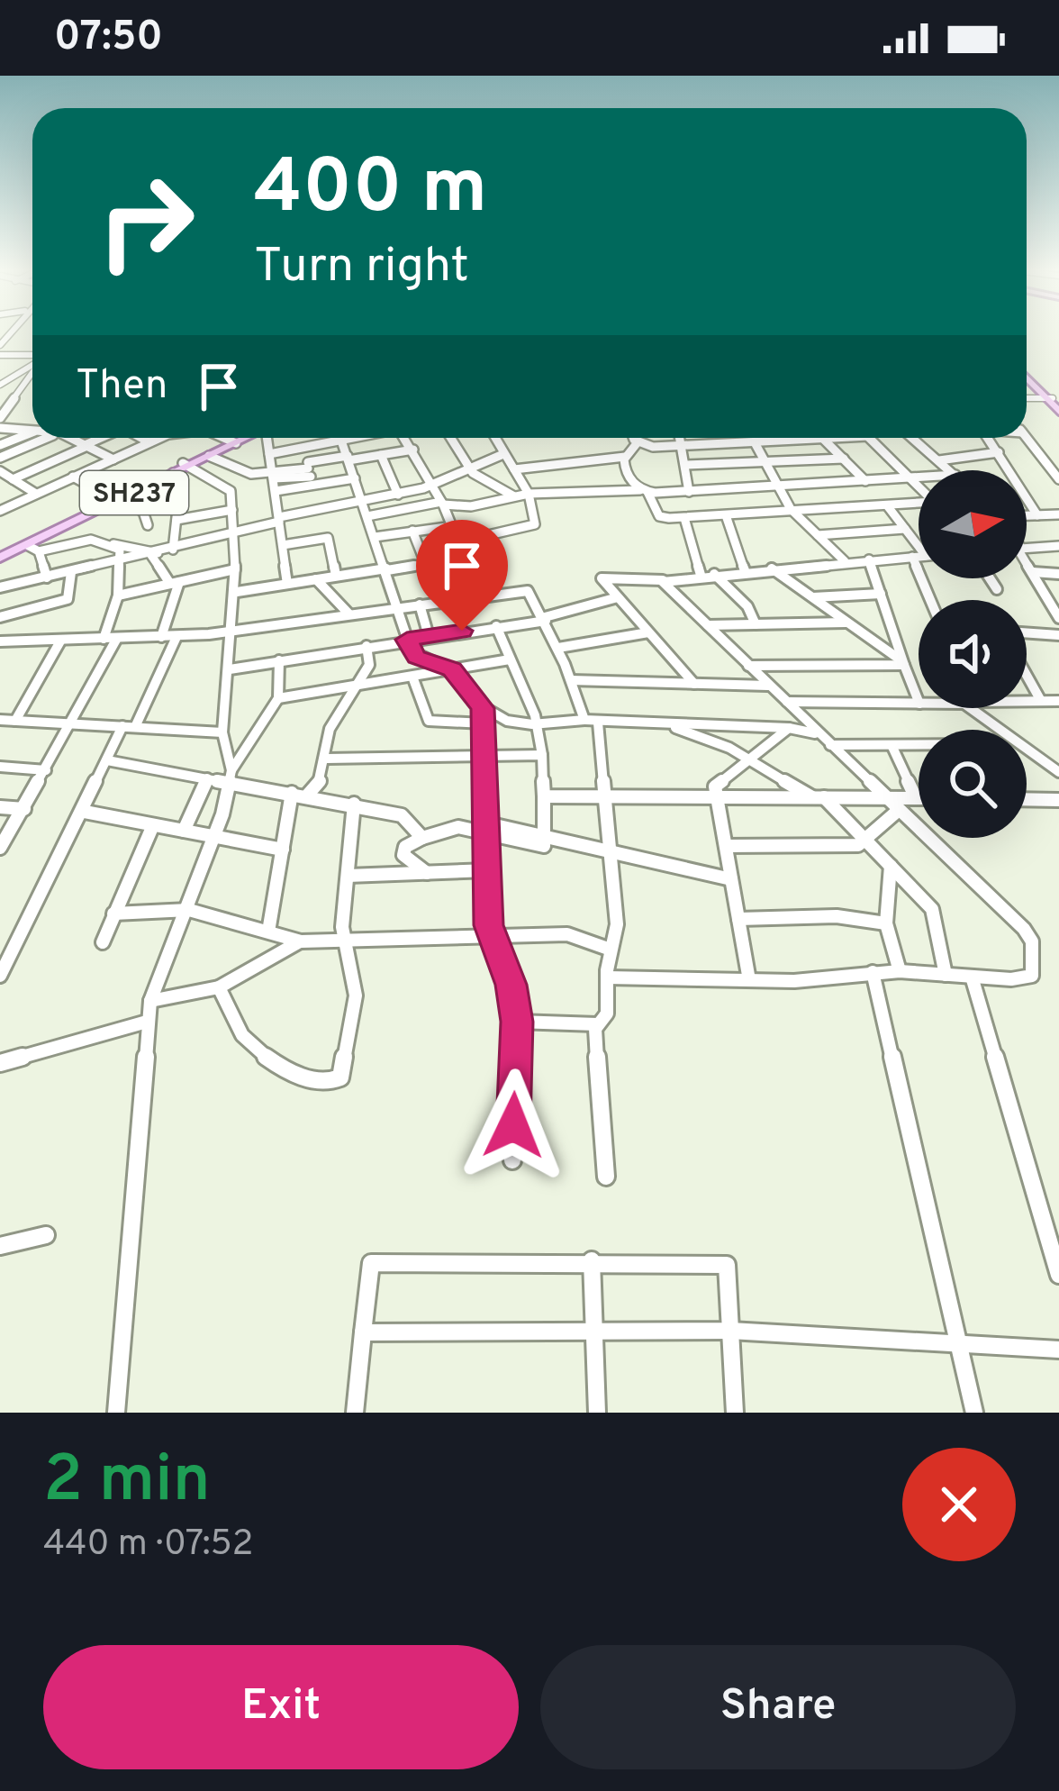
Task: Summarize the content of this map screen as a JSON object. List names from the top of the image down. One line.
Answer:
{"streets":{"main road":["SH237"]},"north":"right","page":{"status":"07:50","turn":["400 m","Turn right"],"then":"Then","heading":["2 min","440 m · 07:52"],"buttons":["Exit","Share"]}}
